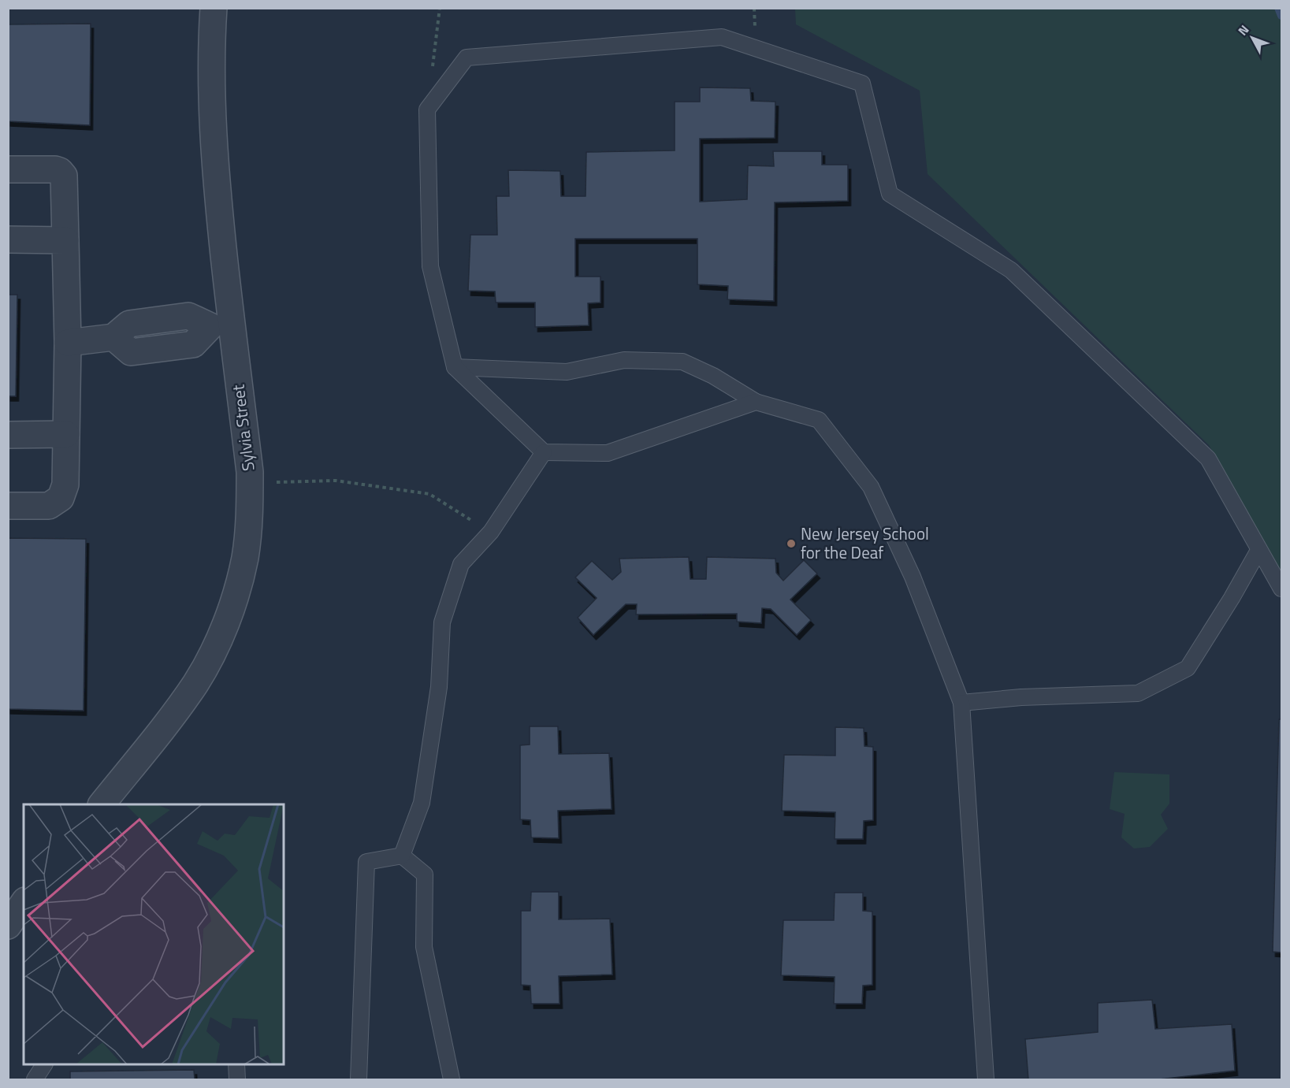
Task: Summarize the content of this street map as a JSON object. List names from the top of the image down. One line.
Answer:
{"streets":{"street":["Sylvia Street"]},"places":["New Jersey School for the Deaf"],"north":"top left"}
